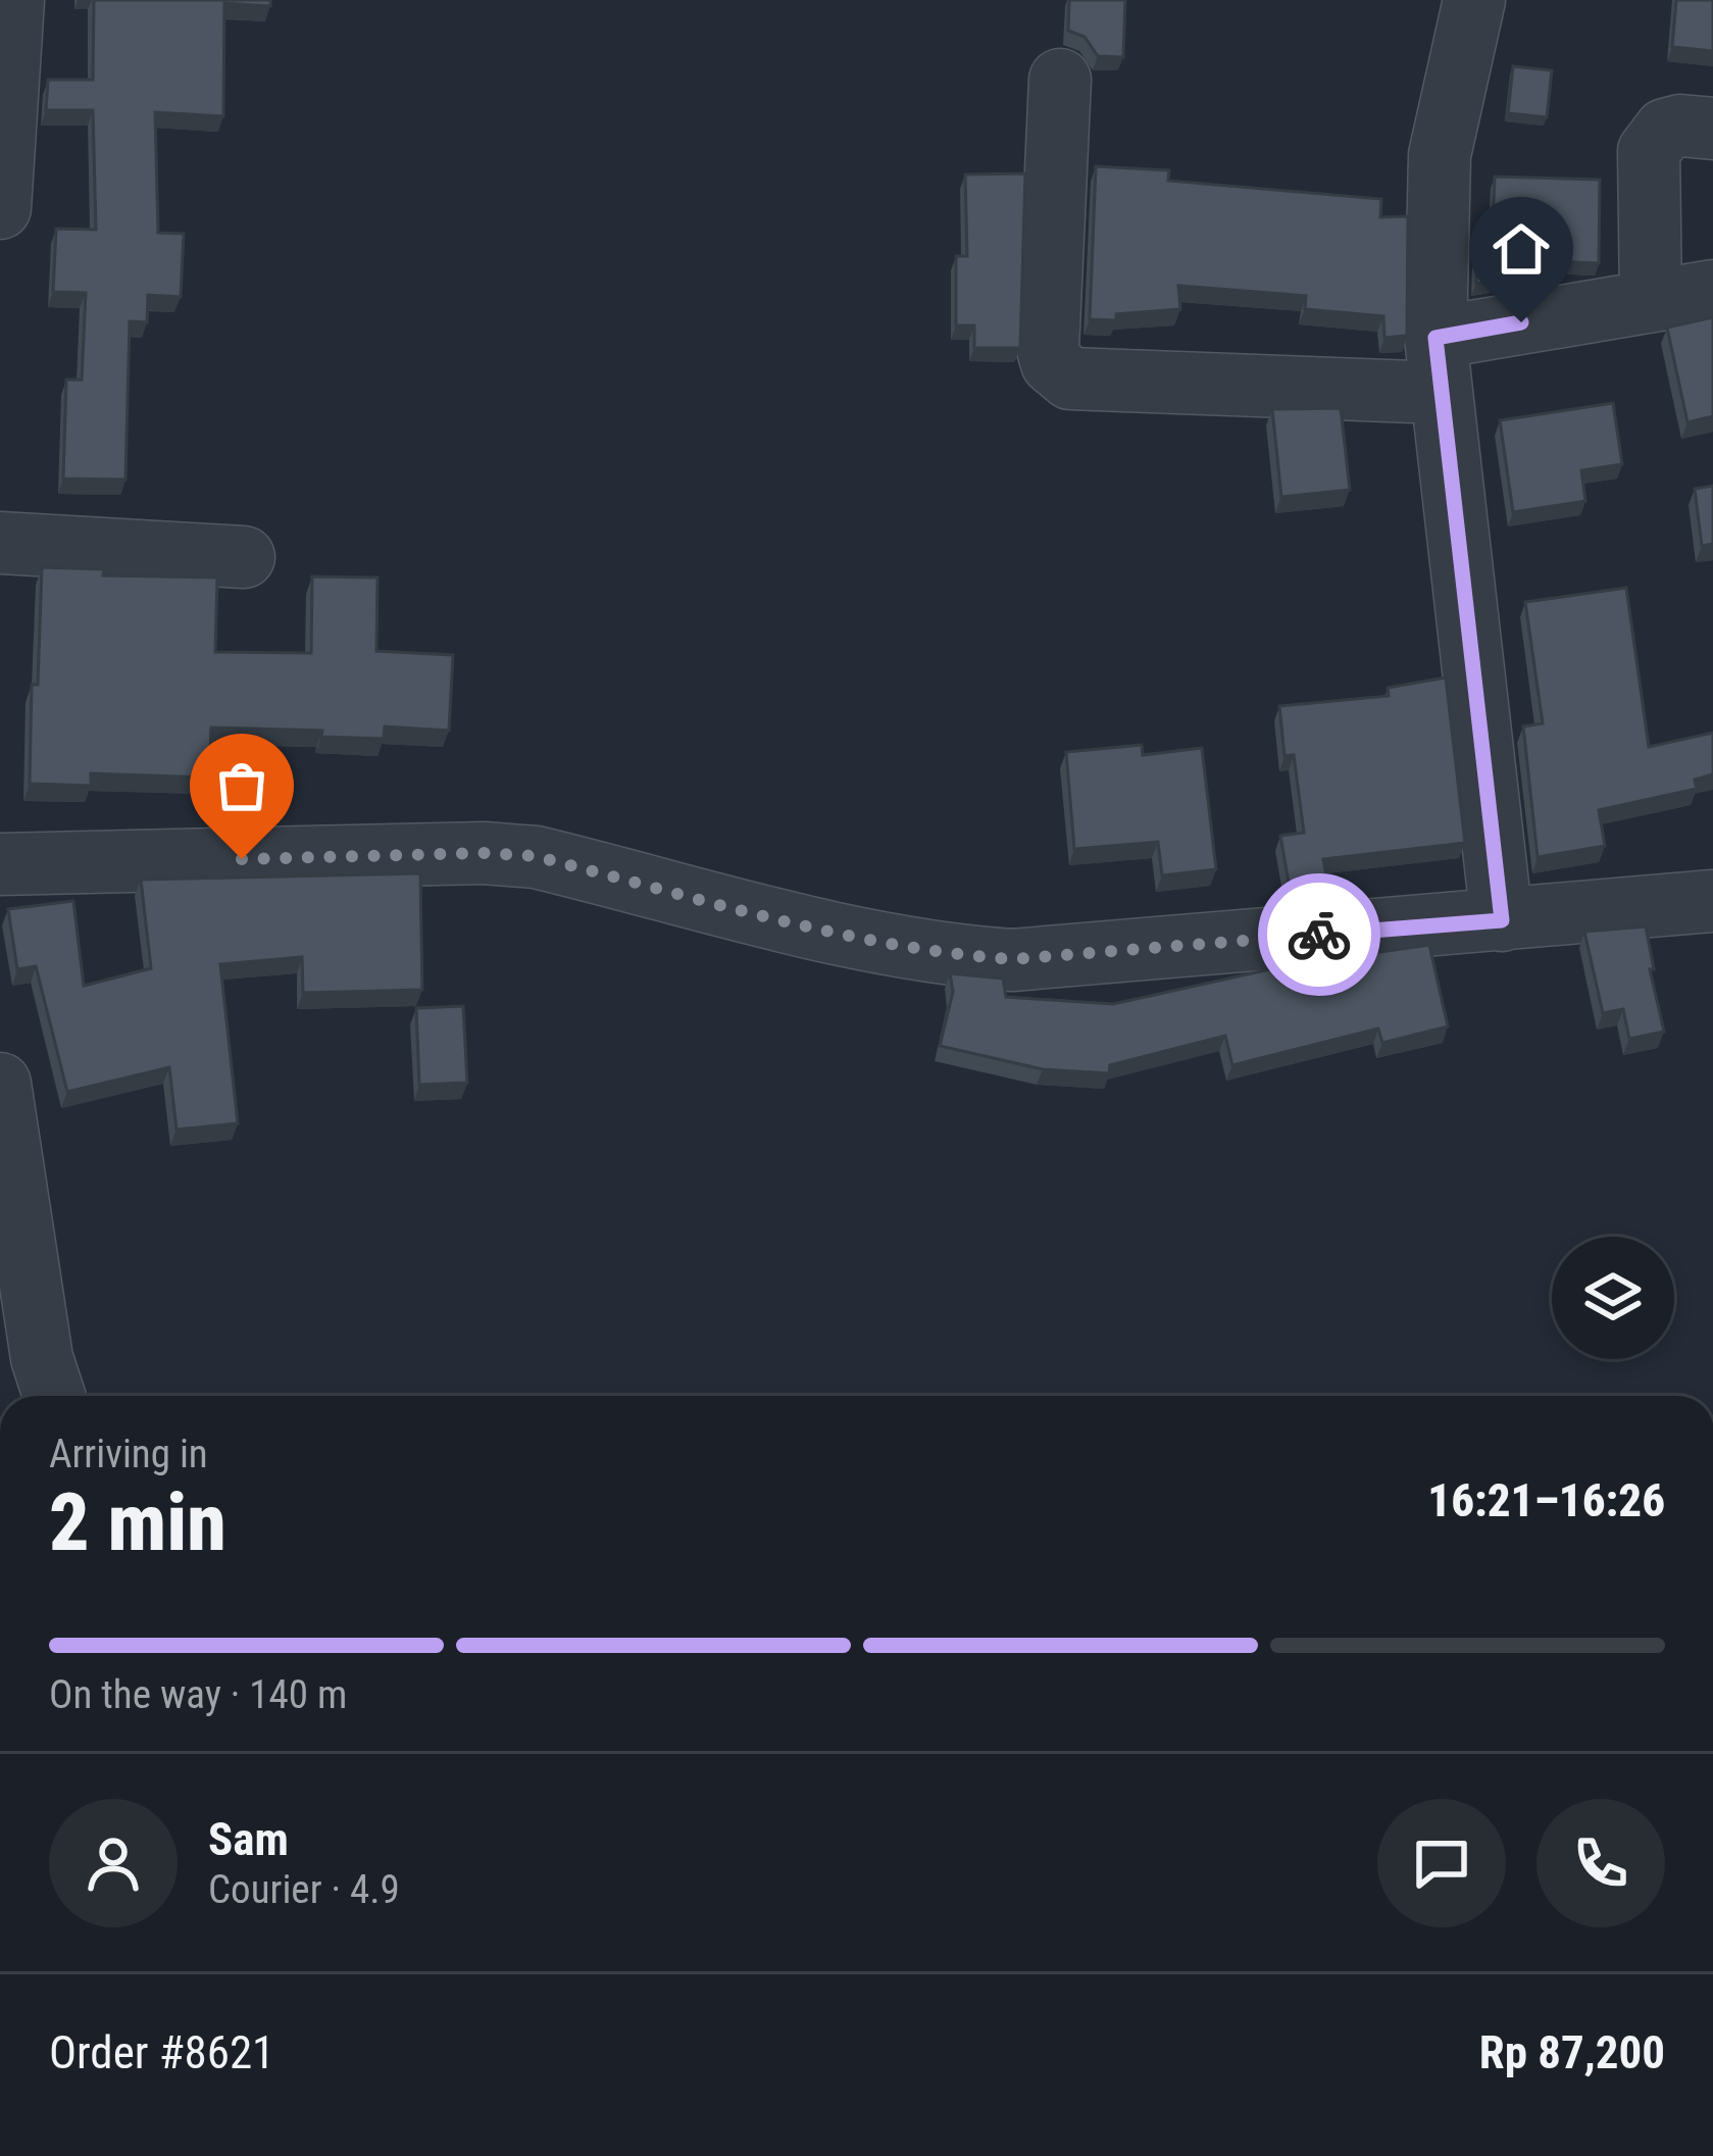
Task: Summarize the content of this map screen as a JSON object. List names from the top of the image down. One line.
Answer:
{"page":{"heading":["2 min","Arriving in","16:21–16:26"],"panel":["Sam","Courier · 4.9","Order #8621","Rp 87,200"],"bar":"On the way · 140 m"}}
